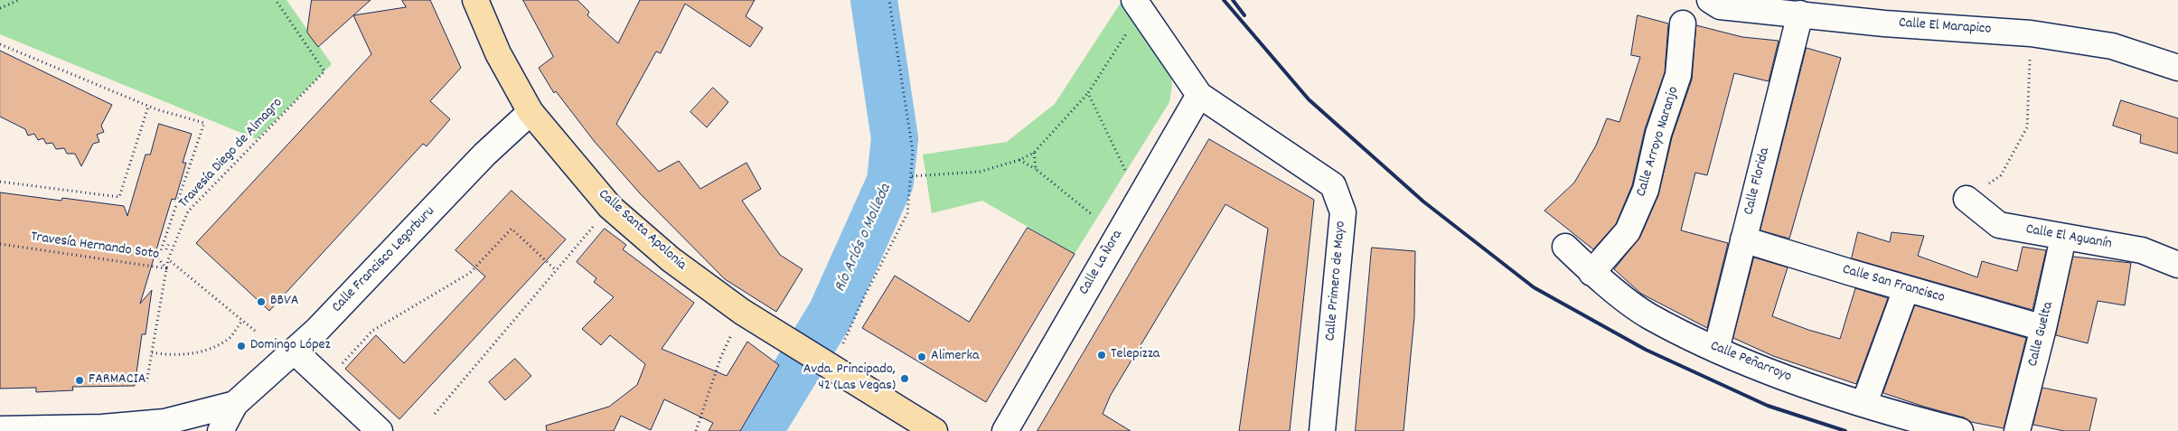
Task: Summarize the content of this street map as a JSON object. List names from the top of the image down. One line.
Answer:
{"streets":{"main road":["Calle Santa Apolonia"],"street":["Calle El Marapico","Calle Arroyo Naranjo","Calle Florida","Calle El Aguanín","Calle Francisco Legorburu","Calle La Ñora","Calle Primero de Mayo","Calle San Francisco","Calle Guelta","Calle Peñarroyo"],"path":["Travesía Diego de Almagro","Travesía Hernando Soto"]},"crossings":[["Calle El Marapico","Calle Florida"],["Calle Arroyo Naranjo","Calle Peñarroyo"],["Travesía Diego de Almagro","Travesía Hernando Soto"],["Calle Florida","Calle San Francisco"],["Calle Florida","Calle Peñarroyo"],["Calle Santa Apolonia","Calle Francisco Legorburu"],["Calle El Aguanín","Calle Guelta"],["Calle La Ñora","Calle Primero de Mayo"],["Calle San Francisco","Calle Guelta"]],"water":["Río Arlós o Molleda"],"places":["BBVA","Domingo López","Telepizza","Alimerka","Avda. Principado, 42 (Las Vegas)","FARMACIA"]}
